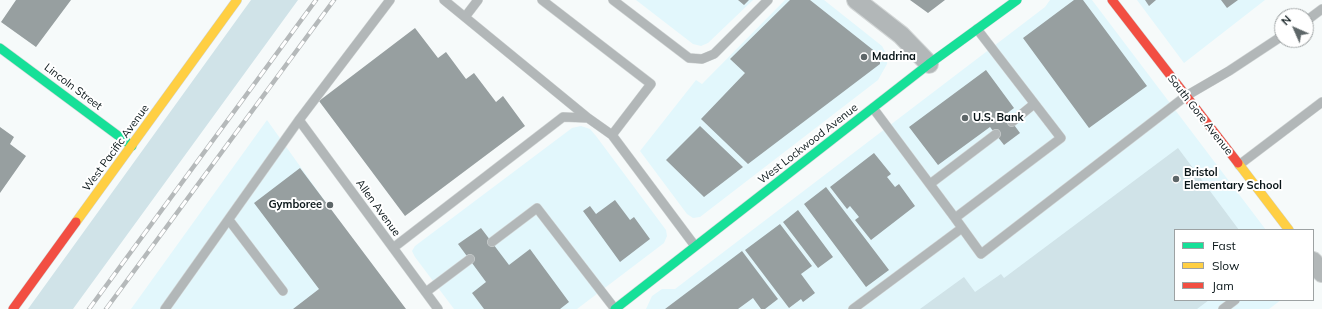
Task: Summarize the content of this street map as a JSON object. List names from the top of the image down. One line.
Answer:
{"streets":{"street":["Lincoln Street","South Gore Avenue","West Lockwood Avenue","West Pacific Avenue"],"lane":["Allen Avenue"]},"crossings":[["Lincoln Street","West Pacific Avenue"]],"places":["Madrina","U.S. Bank","Bristol Elementary School","Gymboree"],"legend":["Fast","Slow","Jam"],"north":"top left"}
